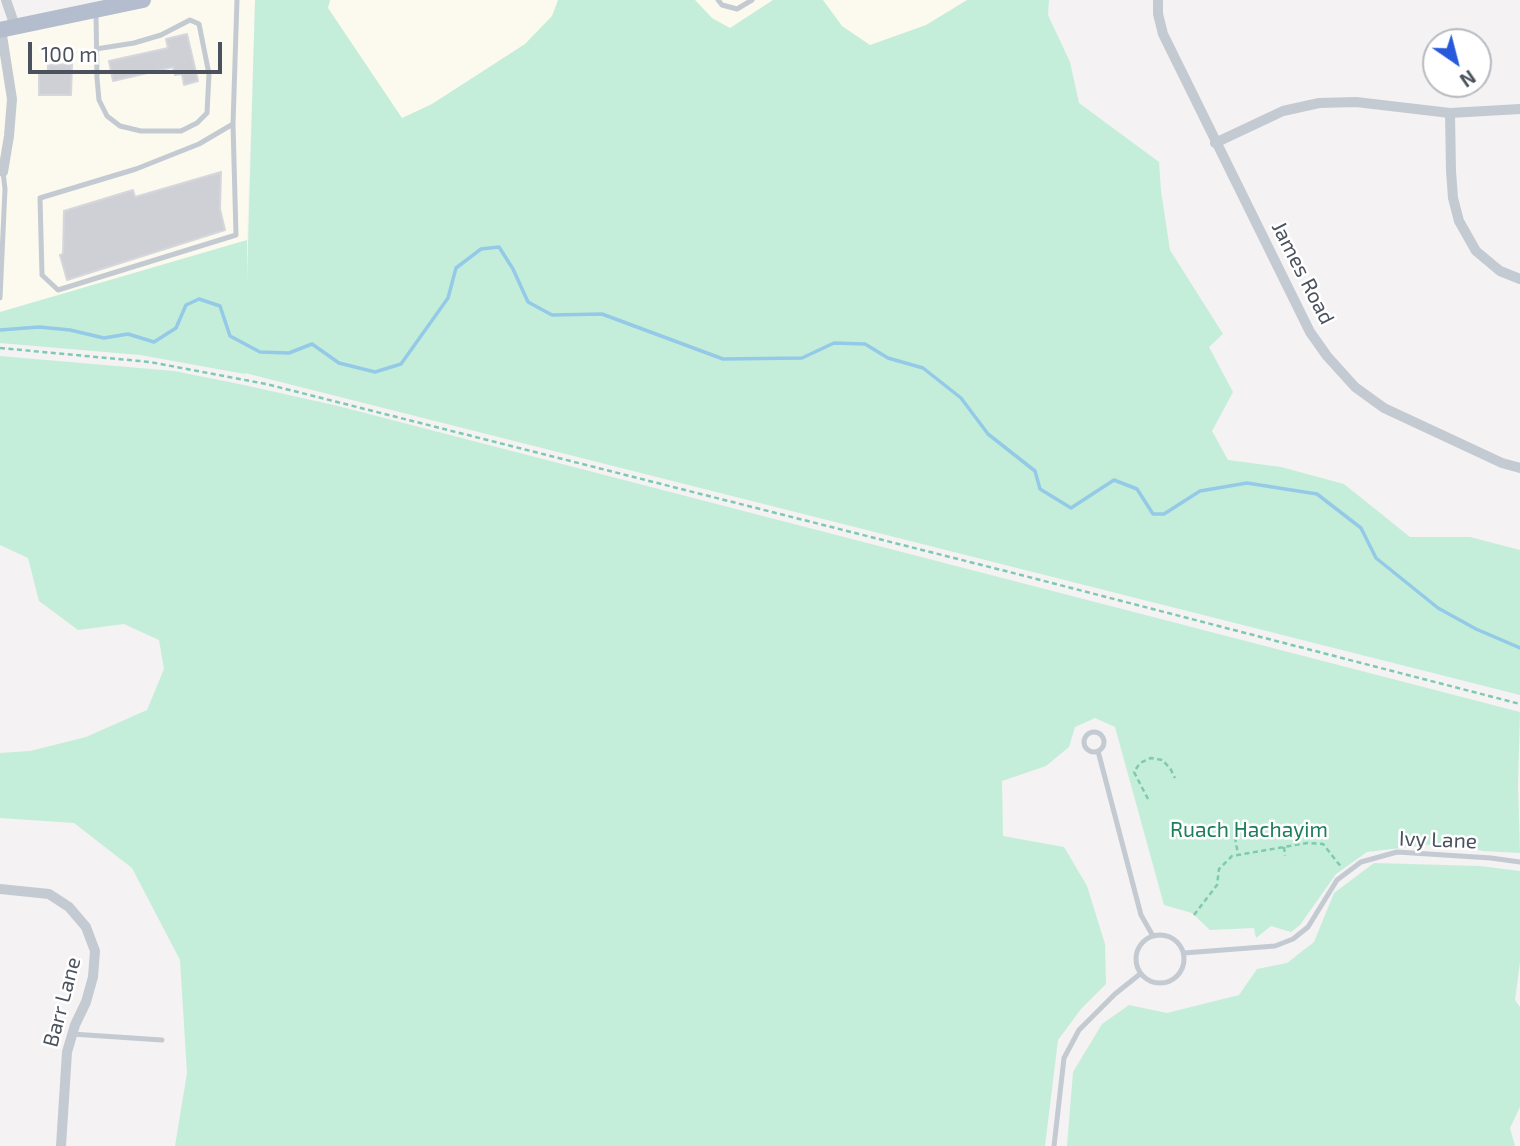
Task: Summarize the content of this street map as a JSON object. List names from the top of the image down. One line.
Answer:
{"streets":{"street":["James Road","Barr Lane"],"lane":["Ivy Lane"]},"parks":["Ruach Hachayim"],"scale_bar":"100 m","north":"bottom right"}
